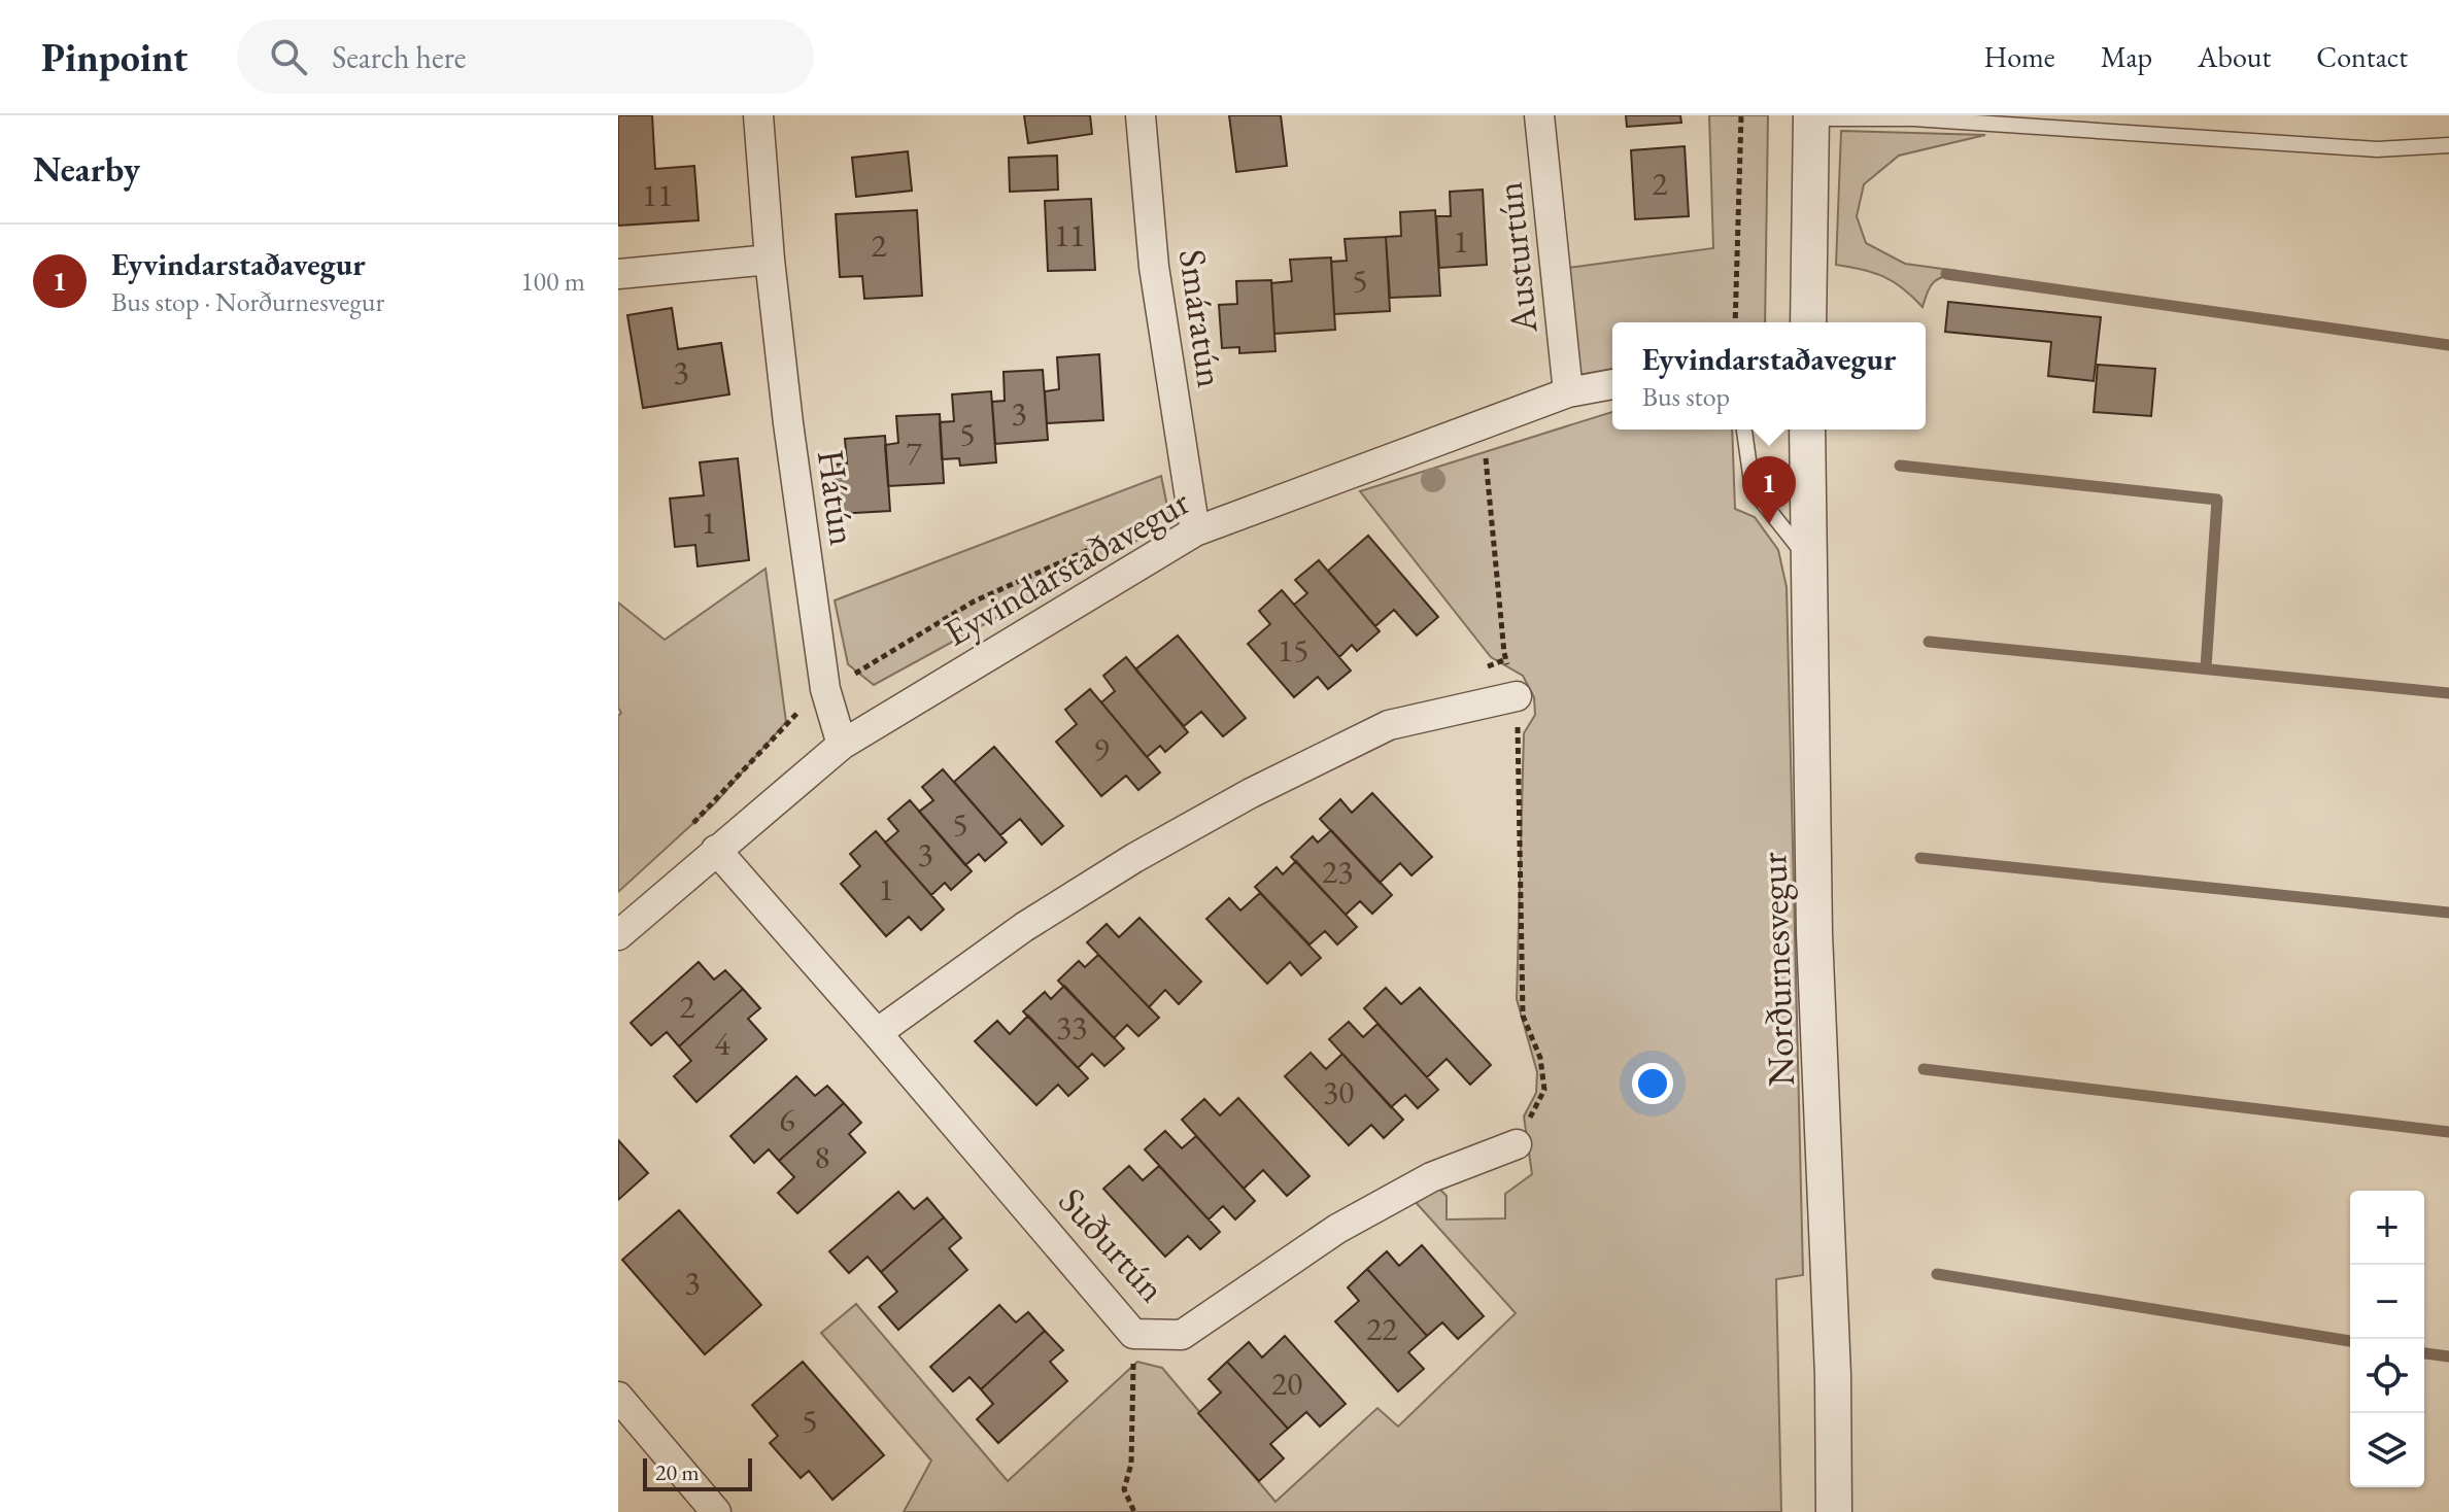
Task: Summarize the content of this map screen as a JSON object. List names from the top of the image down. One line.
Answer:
{"streets":{"street":["Austurtún","Smáratún","Hátún","Eyvindarstaðavegur","Norðurnesvegur","Suðurtún"]},"crossings":[["Austurtún","Eyvindarstaðavegur"],["Smáratún","Eyvindarstaðavegur"],["Hátún","Eyvindarstaðavegur"],["Eyvindarstaðavegur","Suðurtún"]],"house_numbers":["2","11","11","1","2","5","3","3","5","7","1","15","9","5","3","23","1","2","33","4","30","6","8","3","22","20","5"],"scale_bar":"20 m","page":{"header":"Pinpoint","search":"Search here","nav":["Home","Map","About","Contact"],"heading":"Nearby","list":[{"mark":"1","name":"Eyvindarstaðavegur","note":"Bus stop · Norðurnesvegur","value":"100 m"}],"popup":["Eyvindarstaðavegur","Bus stop"],"pins":"1","map_buttons":["+","−"],"scale":"20 m"}}
